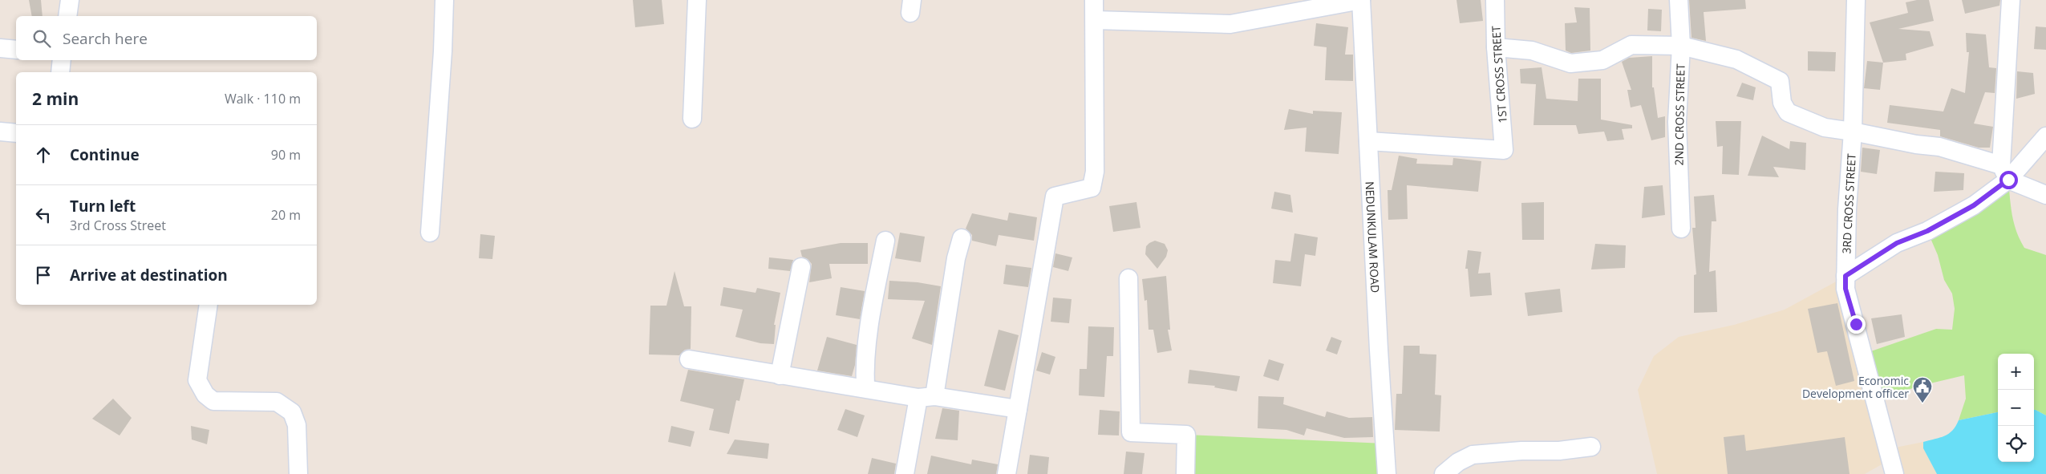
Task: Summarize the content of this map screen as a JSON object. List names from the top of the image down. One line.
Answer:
{"streets":{"street":["1ST CROSS STREET","2ND CROSS STREET","3RD CROSS STREET","NEDUNKULAM ROAD"]},"crossings":[["1ST CROSS STREET","NEDUNKULAM ROAD"]],"places":{"public building":["Economic Development officer"]},"page":{"search":"Search here","heading":["2 min","Walk · 110 m"],"list":[["Continue","90 m"],["Turn left","3rd Cross Street","20 m"],"Arrive at destination"],"map_buttons":["+","−"]}}
